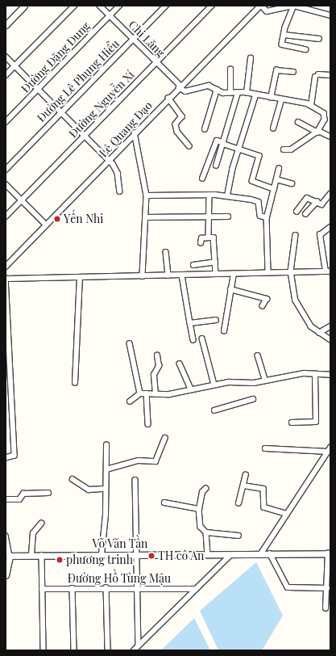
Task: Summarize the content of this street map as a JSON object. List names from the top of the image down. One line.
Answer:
{"streets":{"street":["Chi Lăng","Đường Đặng Dung","Đường Lê Phụng Hiểu","Đường Nguyễn Xí","Lê Quang Đạo","Võ Văn Tần","Đường Hồ Tùng Mậu"]},"crossings":[["Chi Lăng","Đường Đặng Dung"],["Chi Lăng","Đường Lê Phụng Hiểu"],["Chi Lăng","Đường Nguyễn Xí"],["Chi Lăng","Lê Quang Đạo"]],"places":["Yến Nhi","TH cô An","phương trinh"]}
